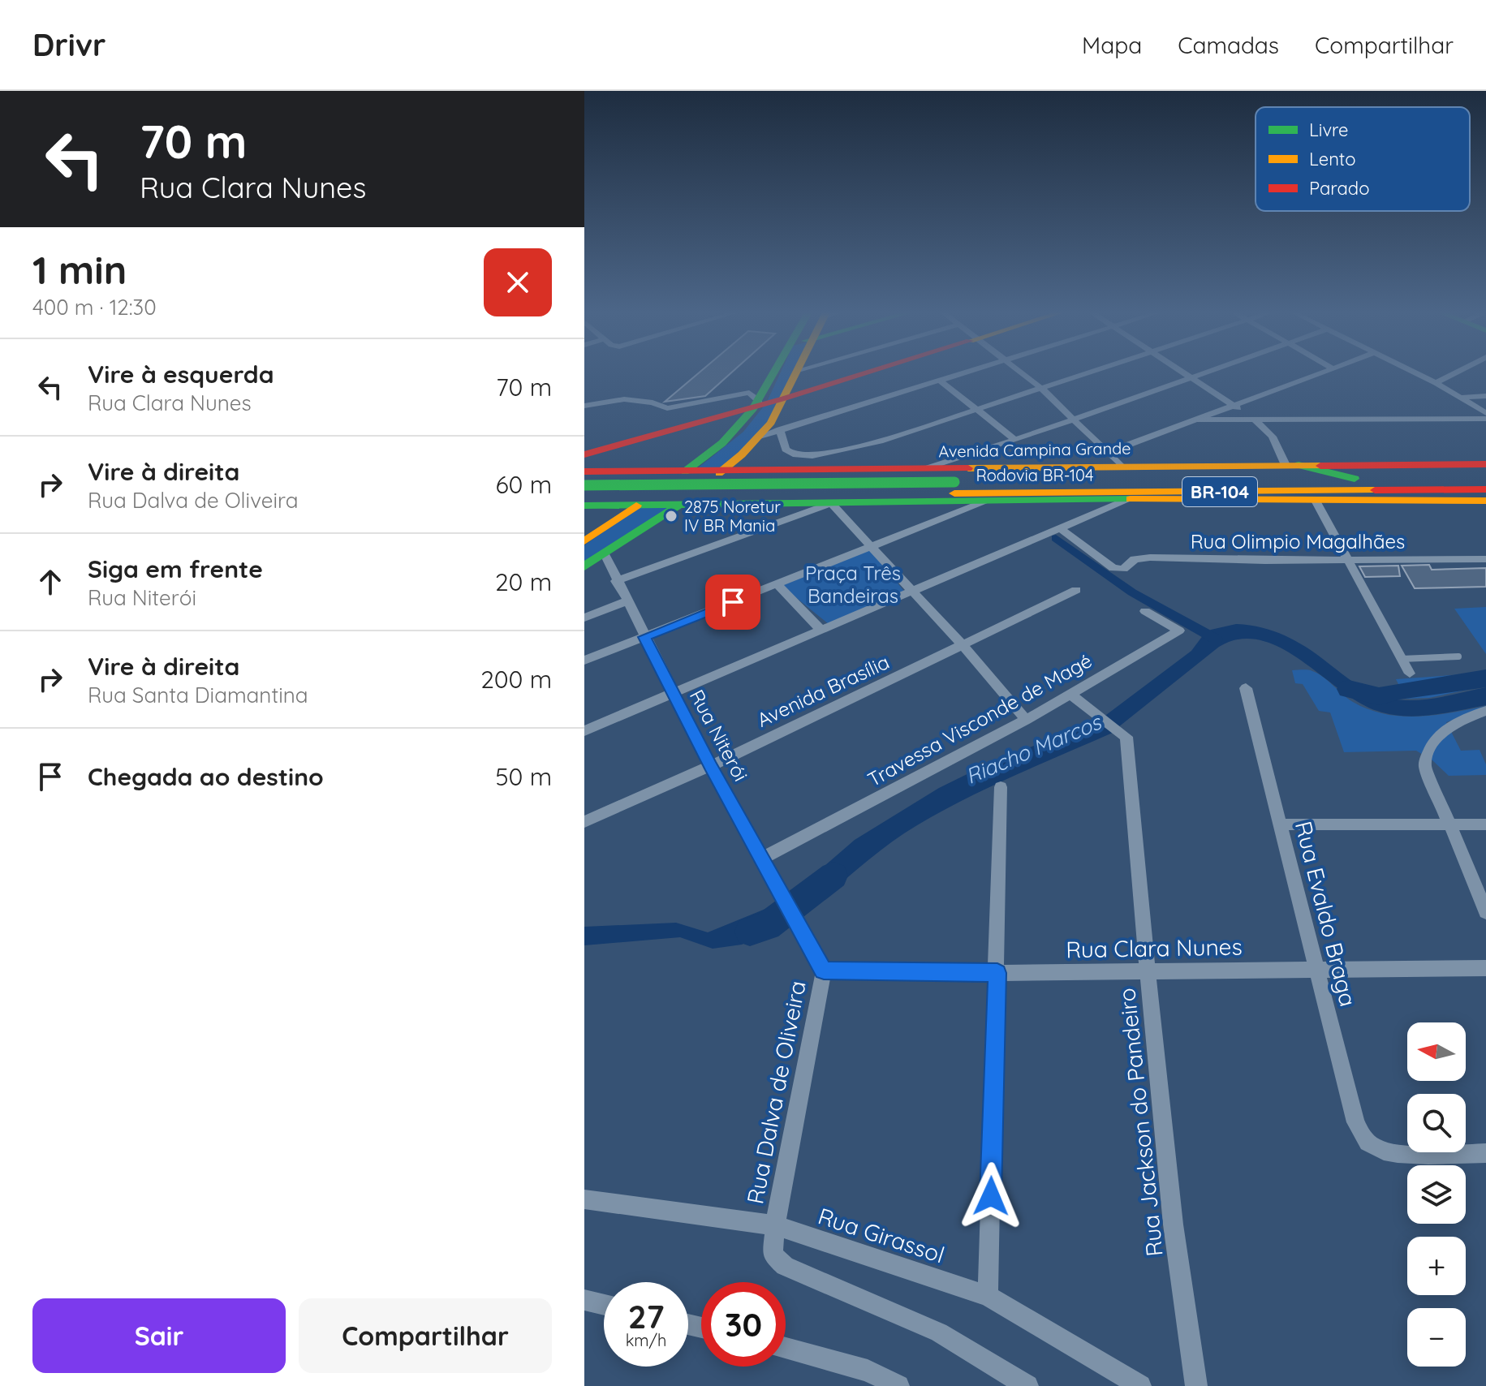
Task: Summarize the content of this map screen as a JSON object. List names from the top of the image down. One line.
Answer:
{"streets":{"main road":["Avenida Campina Grande","Rodovia BR-104","BR-104"],"street":["Rua Olimpio Magalhães","Avenida Brasília","Travessa Visconde de Magé","Rua Niterói","Rua Evaldo Braga","Rua Clara Nunes","Rua Dalva de Oliveira","Rua Jackson do Pandeiro","Rua Girassol"]},"crossings":[["Avenida Brasília","Rua Niterói"],["Travessa Visconde de Magé","Rua Niterói"],["Travessa Visconde de Magé","Rua Jackson do Pandeiro"],["Rua Niterói","Rua Dalva de Oliveira"],["Rua Evaldo Braga","Rua Clara Nunes"],["Rua Clara Nunes","Rua Dalva de Oliveira"],["Rua Clara Nunes","Rua Jackson do Pandeiro"],["Rua Dalva de Oliveira","Rua Girassol"]],"water":["Riacho Marcos"],"parks":["Praça Três Bandeiras"],"places":["2875 Noretur IV BR Mania"],"legend":["Livre","Lento","Parado"],"north":"left","page":{"header":"Drivr","nav":["Mapa","Camadas","Compartilhar"],"turn":["70 m","Rua Clara Nunes"],"heading":["1 min","400 m · 12:30"],"list":[{"name":"Vire à esquerda","note":"Rua Clara Nunes","value":"70 m"},{"name":"Vire à direita","note":"Rua Dalva de Oliveira","value":"60 m"},{"name":"Siga em frente","note":"Rua Niterói","value":"20 m"},{"name":"Vire à direita","note":"Rua Santa Diamantina","value":"200 m"},{"name":"Chegada ao destino","value":"50 m"}],"map_buttons":["+","−"],"speed":"27 km/h","limit":"30","buttons":["Sair","Compartilhar"]}}
